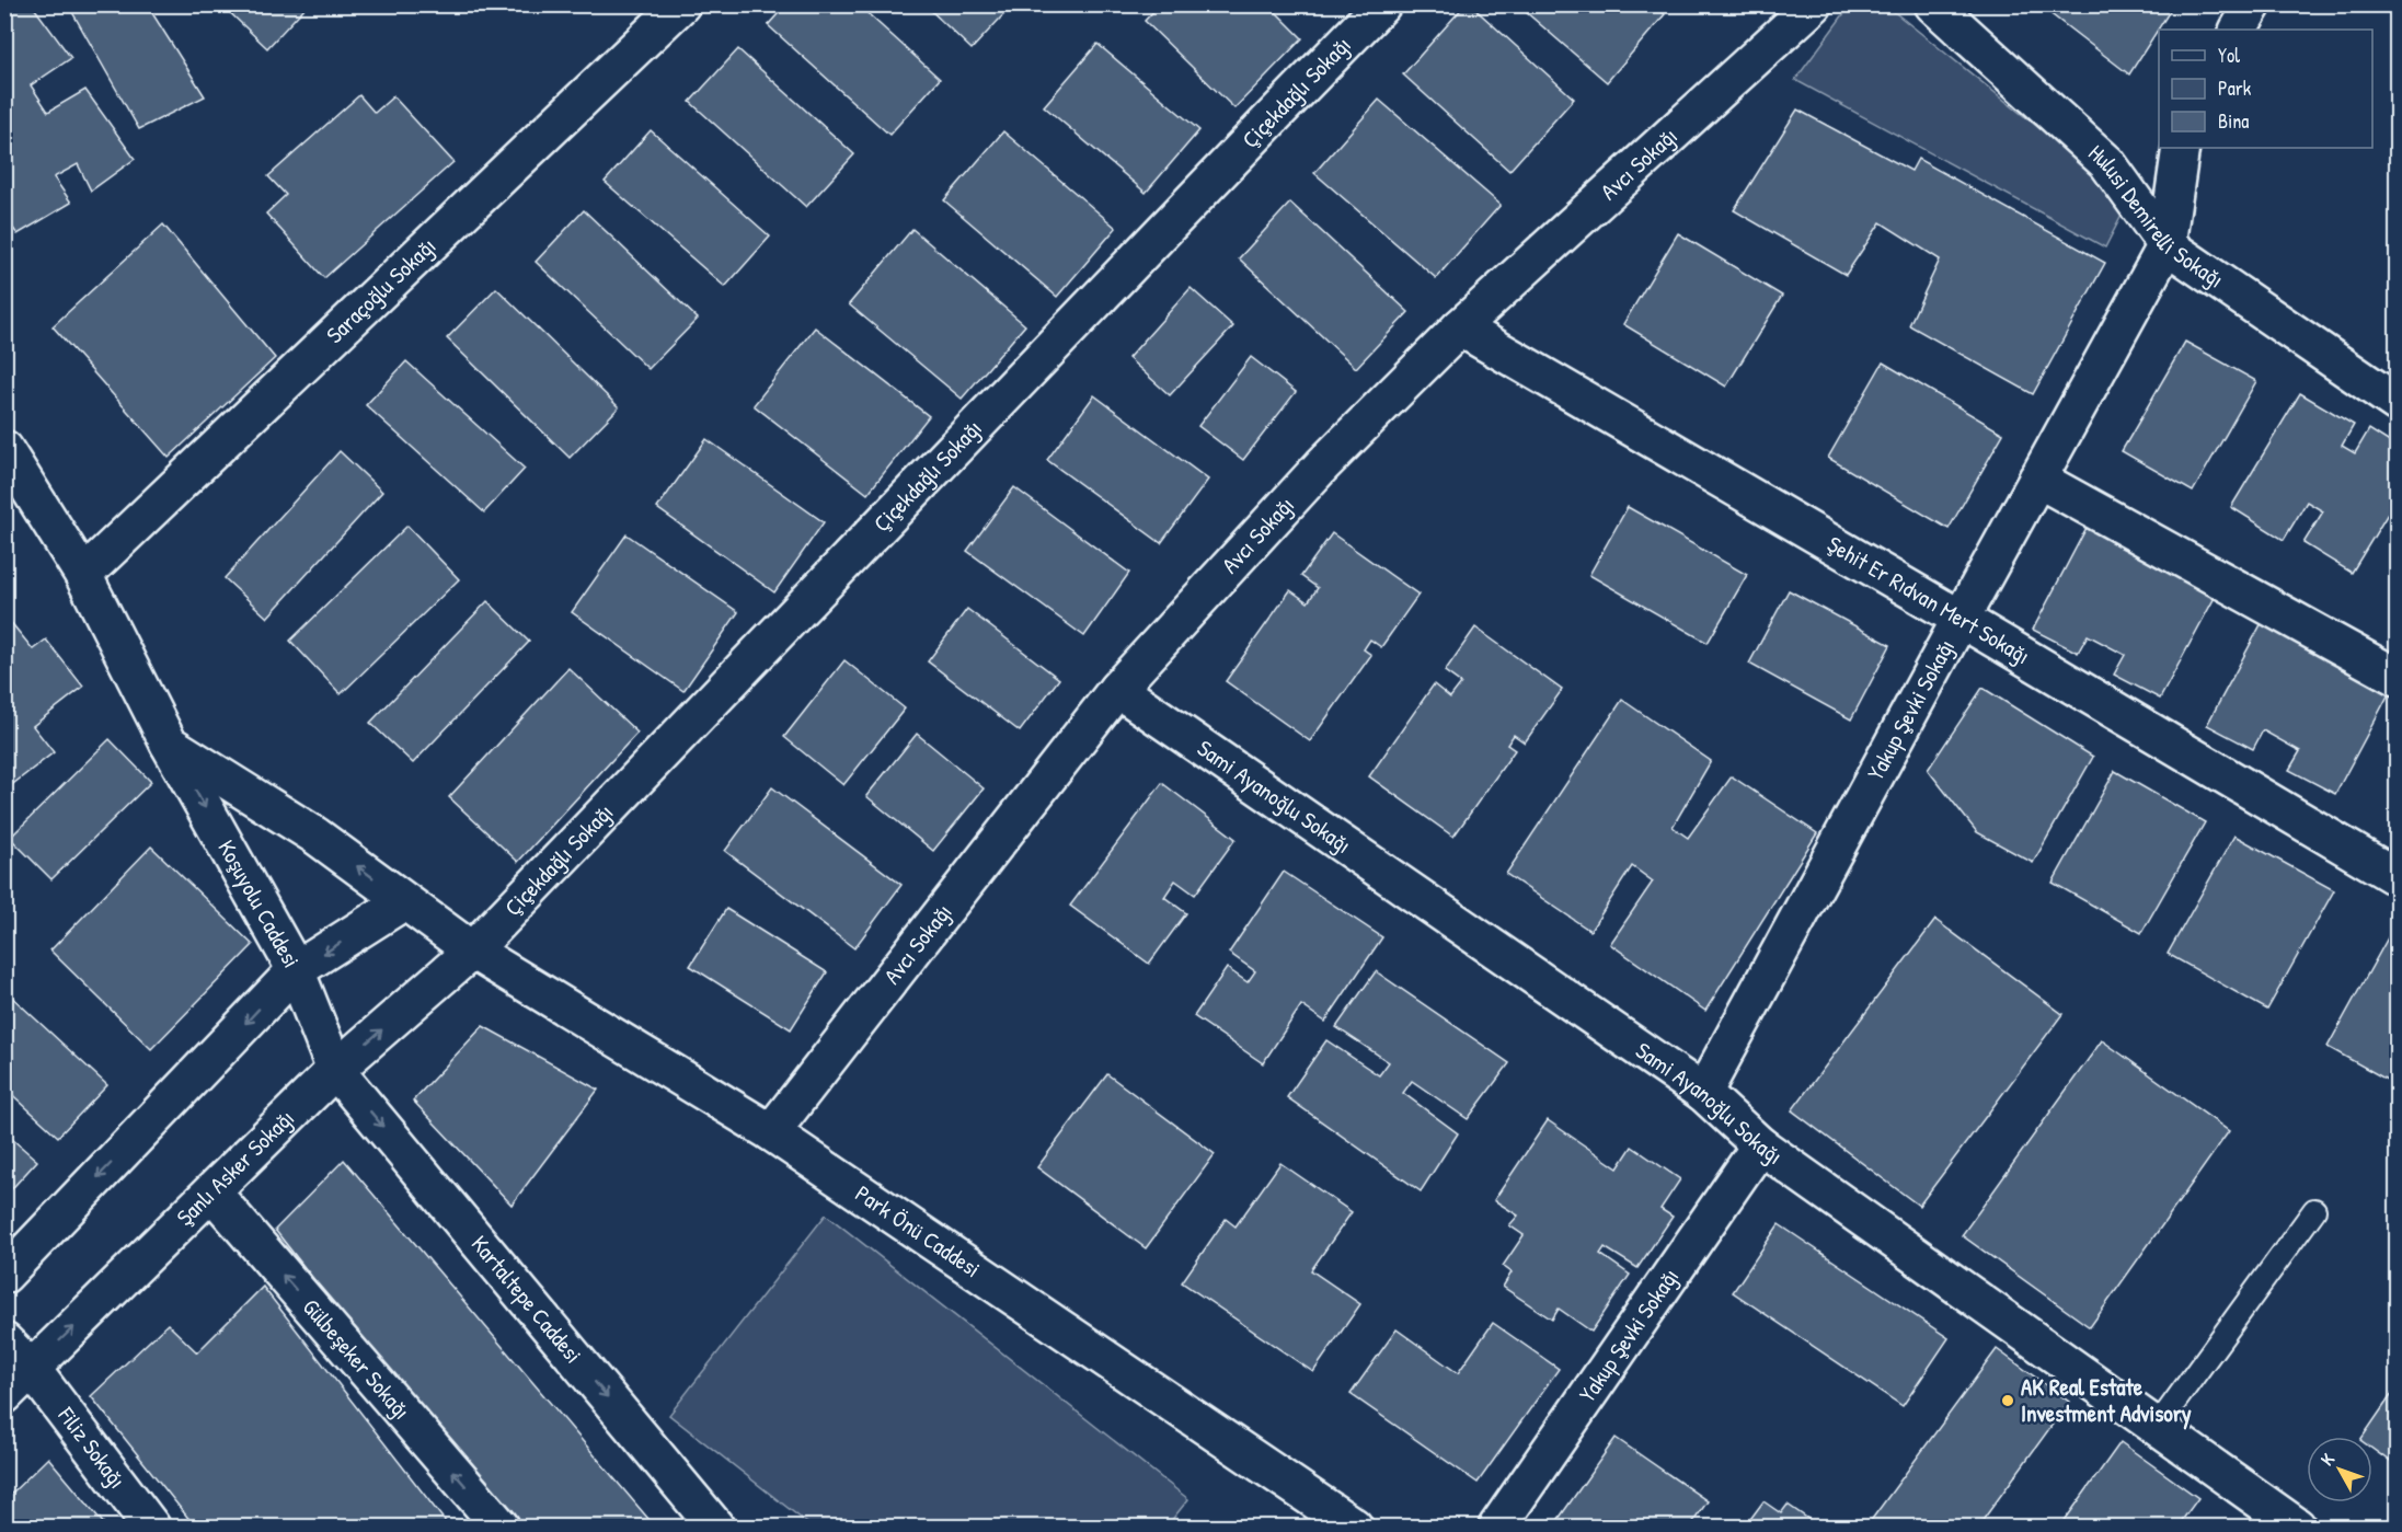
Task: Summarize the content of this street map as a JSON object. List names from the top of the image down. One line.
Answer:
{"streets":{"street":["Çiçekdağlı Sokağı","Avcı Sokağı","Hulusi Demirelli Sokağı","Saraçoğlu Sokağı","Şehit Er Rıdvan Mert Sokağı","Yakup Şevki Sokağı","Sami Ayanoğlu Sokağı","Koşuyolu Caddesi","Şanlı Asker Sokağı","Park Önü Caddesi","Kartaltepe Caddesi","Gülbeşeker Sokağı","Filiz Sokağı"]},"crossings":[["Çiçekdağlı Sokağı","Şanlı Asker Sokağı"],["Çiçekdağlı Sokağı","Park Önü Caddesi"],["Avcı Sokağı","Şehit Er Rıdvan Mert Sokağı"],["Avcı Sokağı","Sami Ayanoğlu Sokağı"],["Avcı Sokağı","Park Önü Caddesi"],["Hulusi Demirelli Sokağı","Yakup Şevki Sokağı"],["Saraçoğlu Sokağı","Koşuyolu Caddesi"],["Şehit Er Rıdvan Mert Sokağı","Yakup Şevki Sokağı"],["Yakup Şevki Sokağı","Sami Ayanoğlu Sokağı"],["Koşuyolu Caddesi","Şanlı Asker Sokağı"],["Koşuyolu Caddesi","Kartaltepe Caddesi"],["Şanlı Asker Sokağı","Park Önü Caddesi"],["Şanlı Asker Sokağı","Kartaltepe Caddesi"],["Şanlı Asker Sokağı","Gülbeşeker Sokağı"],["Şanlı Asker Sokağı","Filiz Sokağı"]],"one_way":["Koşuyolu Caddesi","Kartaltepe Caddesi","Gülbeşeker Sokağı"],"places":["AK Real Estate Investment Advisory"],"legend":["Yol","Park","Bina"],"north":"top left"}
